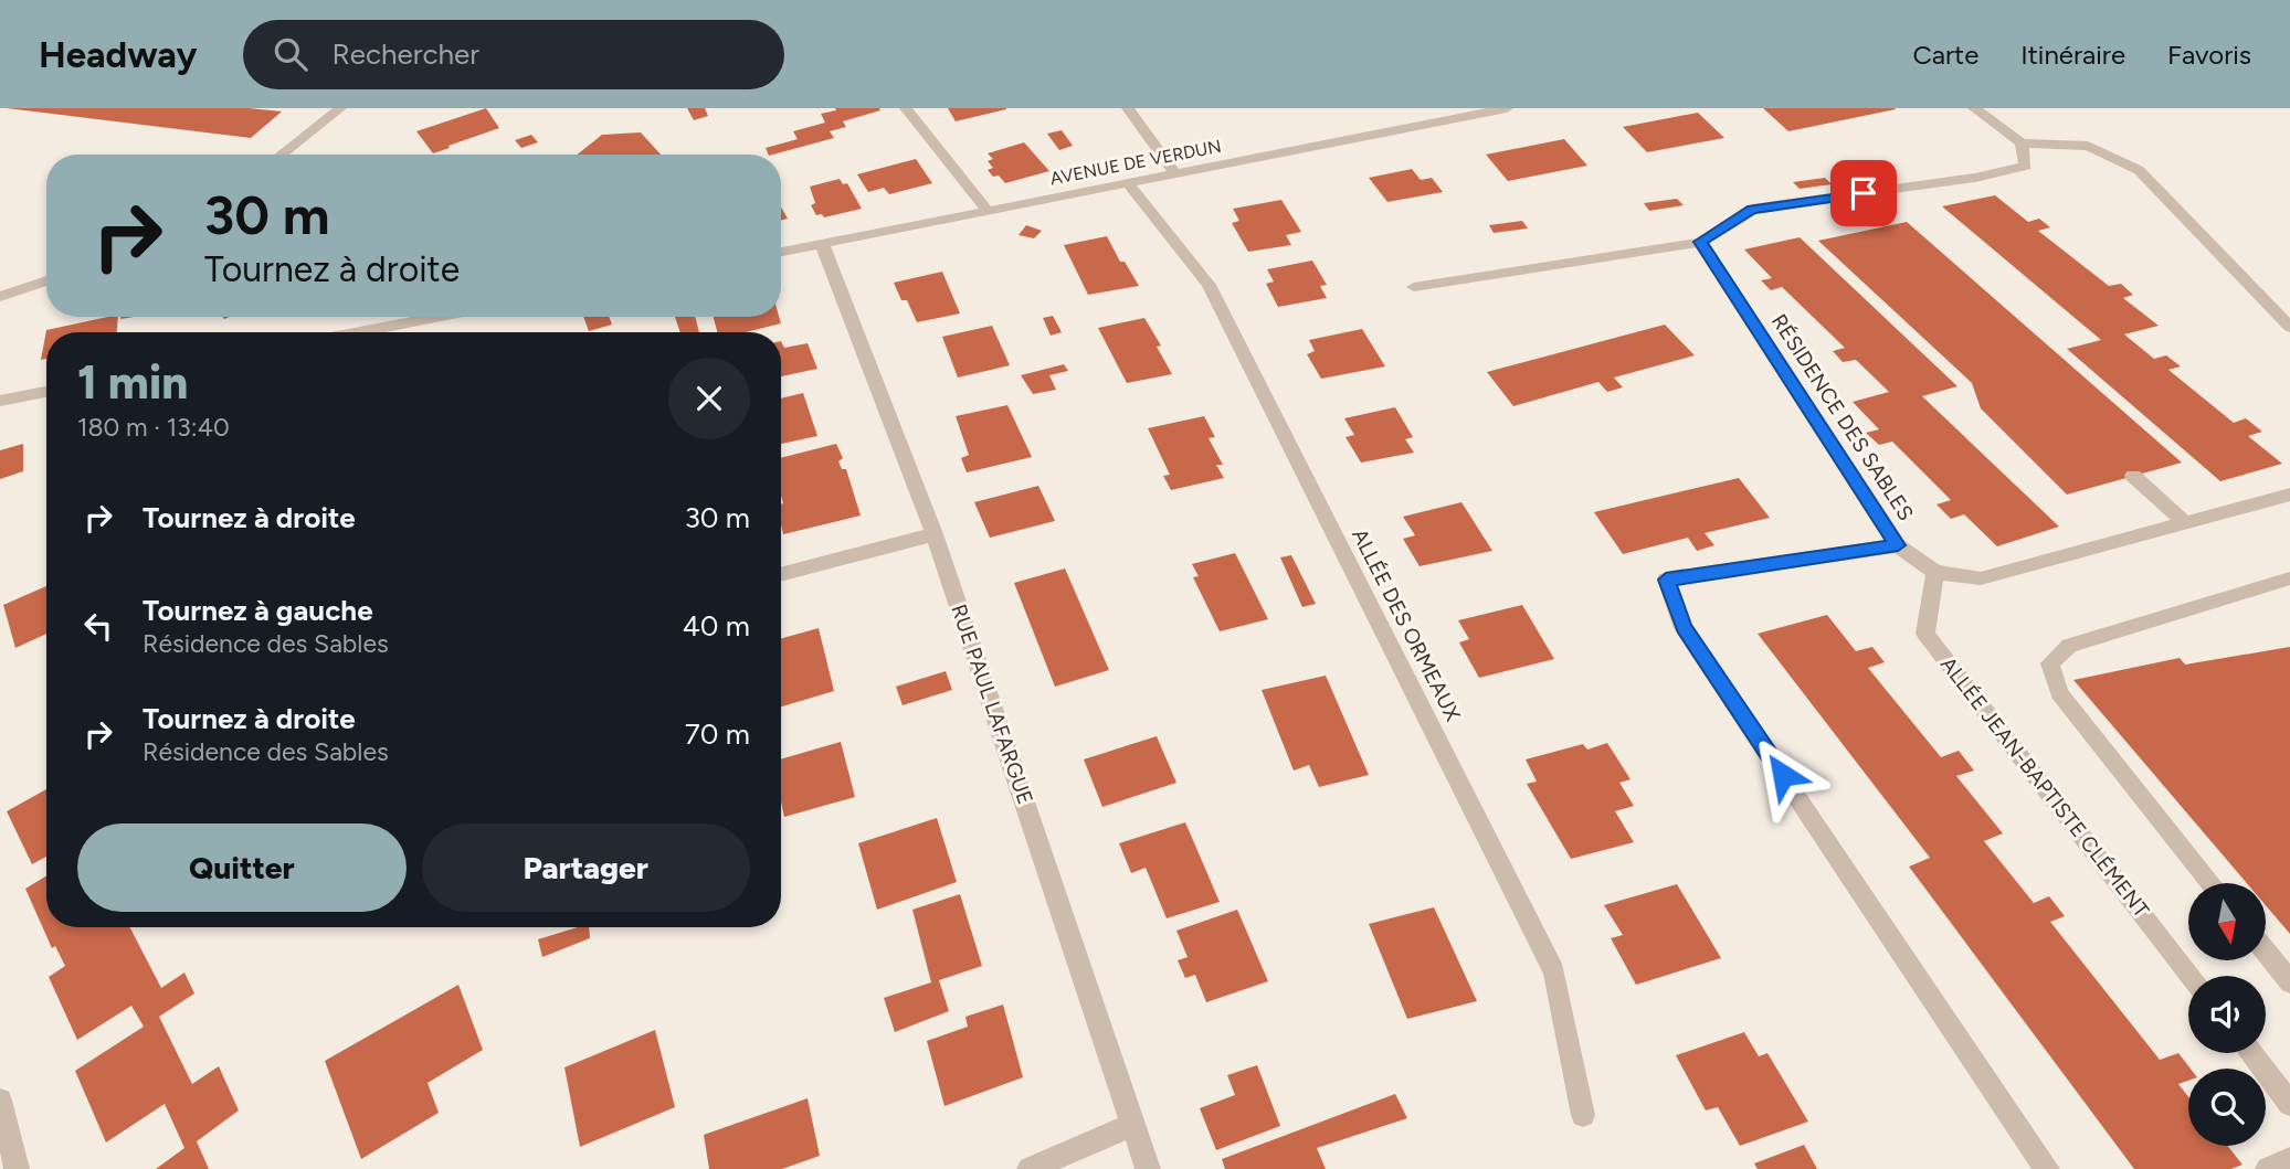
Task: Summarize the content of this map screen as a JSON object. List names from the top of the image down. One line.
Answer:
{"streets":{"street":["AVENUE DE VERDUN","RÉSIDENCE DES SABLES","ALLÉE DES ORMEAUX","RUE PAUL LAFARGUE","ALLÉE JEAN-BAPTISTE CLÉMENT"]},"crossings":[["AVENUE DE VERDUN","ALLÉE DES ORMEAUX"],["AVENUE DE VERDUN","RUE PAUL LAFARGUE"],["RÉSIDENCE DES SABLES","ALLÉE JEAN-BAPTISTE CLÉMENT"]],"north":"bottom","page":{"header":"Headway","search":"Rechercher","nav":["Carte","Itinéraire","Favoris"],"turn":["30 m","Tournez à droite"],"heading":["1 min","180 m · 13:40"],"list":[{"name":"Tournez à droite","value":"30 m"},{"name":"Tournez à gauche","note":"Résidence des Sables","value":"40 m"},{"name":"Tournez à droite","note":"Résidence des Sables","value":"70 m"}],"buttons":["Quitter","Partager"]}}
